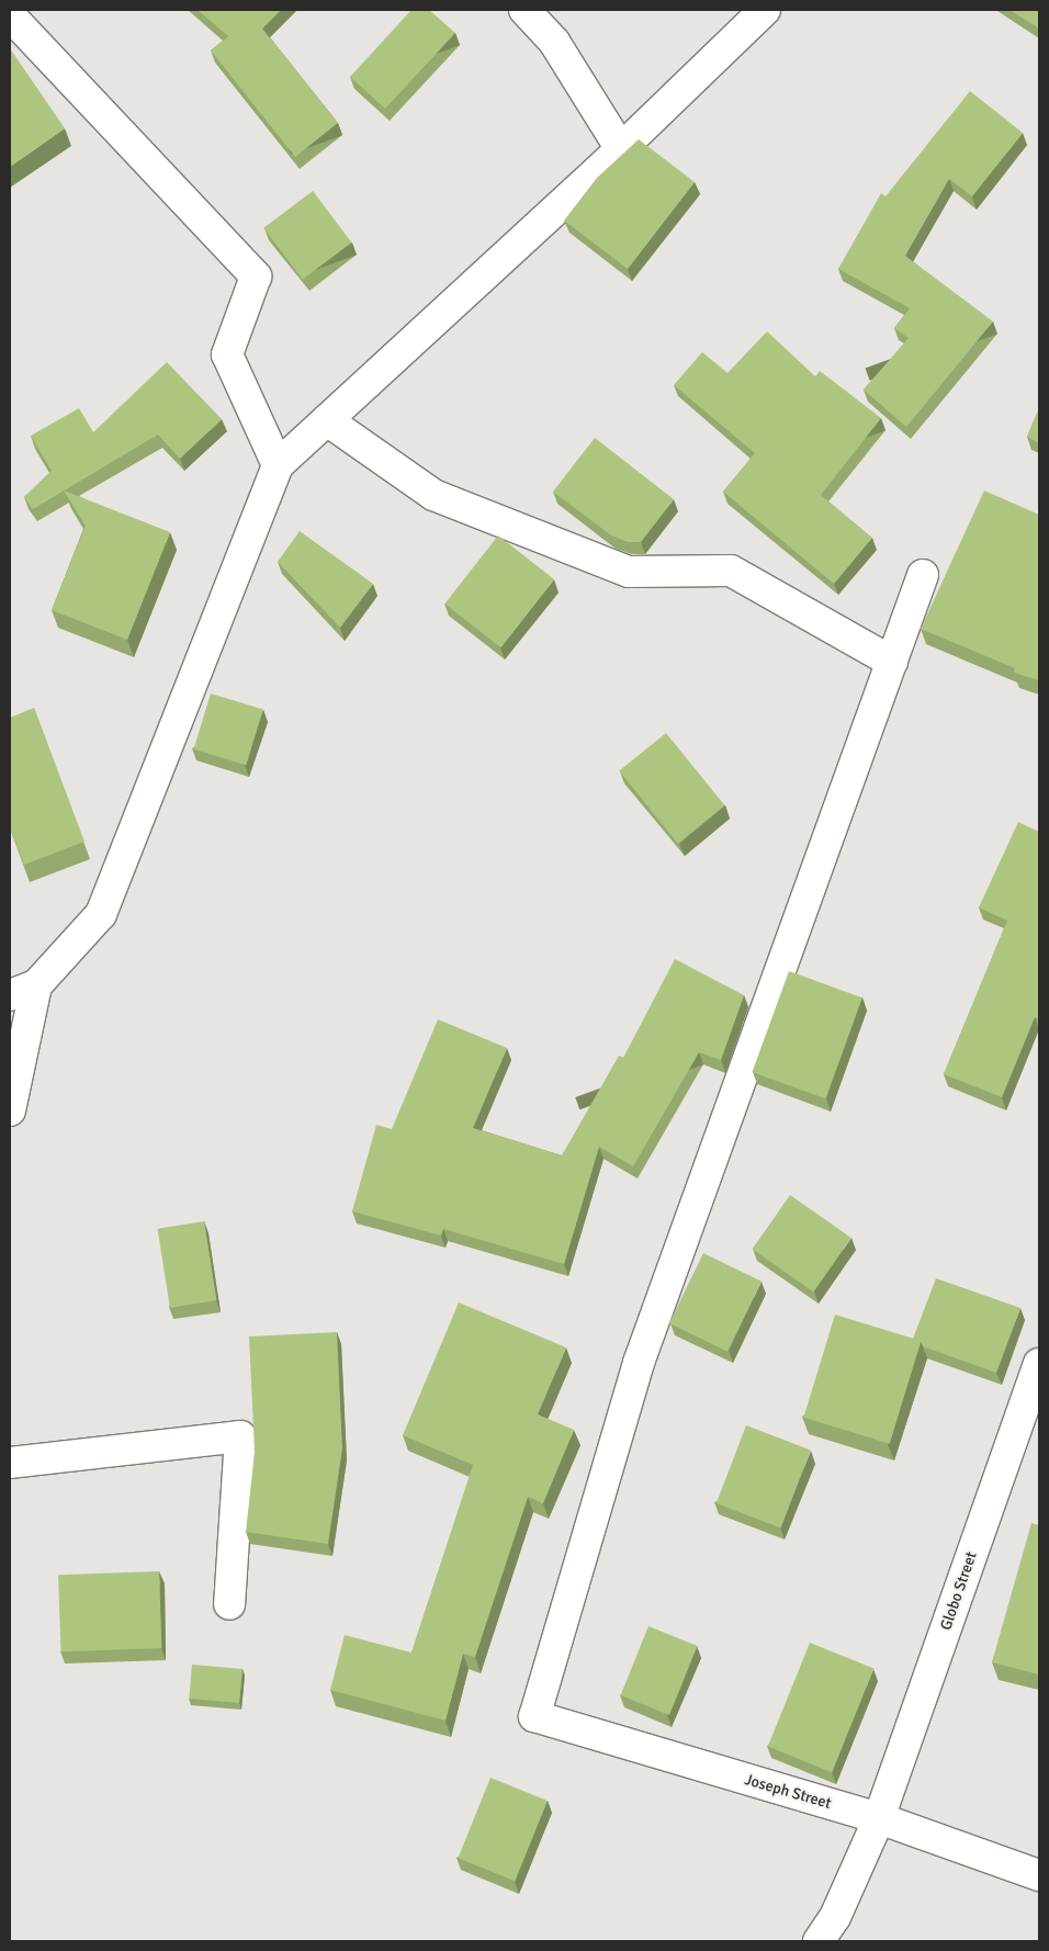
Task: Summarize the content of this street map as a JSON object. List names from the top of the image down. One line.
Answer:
{"streets":{"street":["Globo Street","Joseph Street"]},"crossings":[["Globo Street","Joseph Street"]]}
